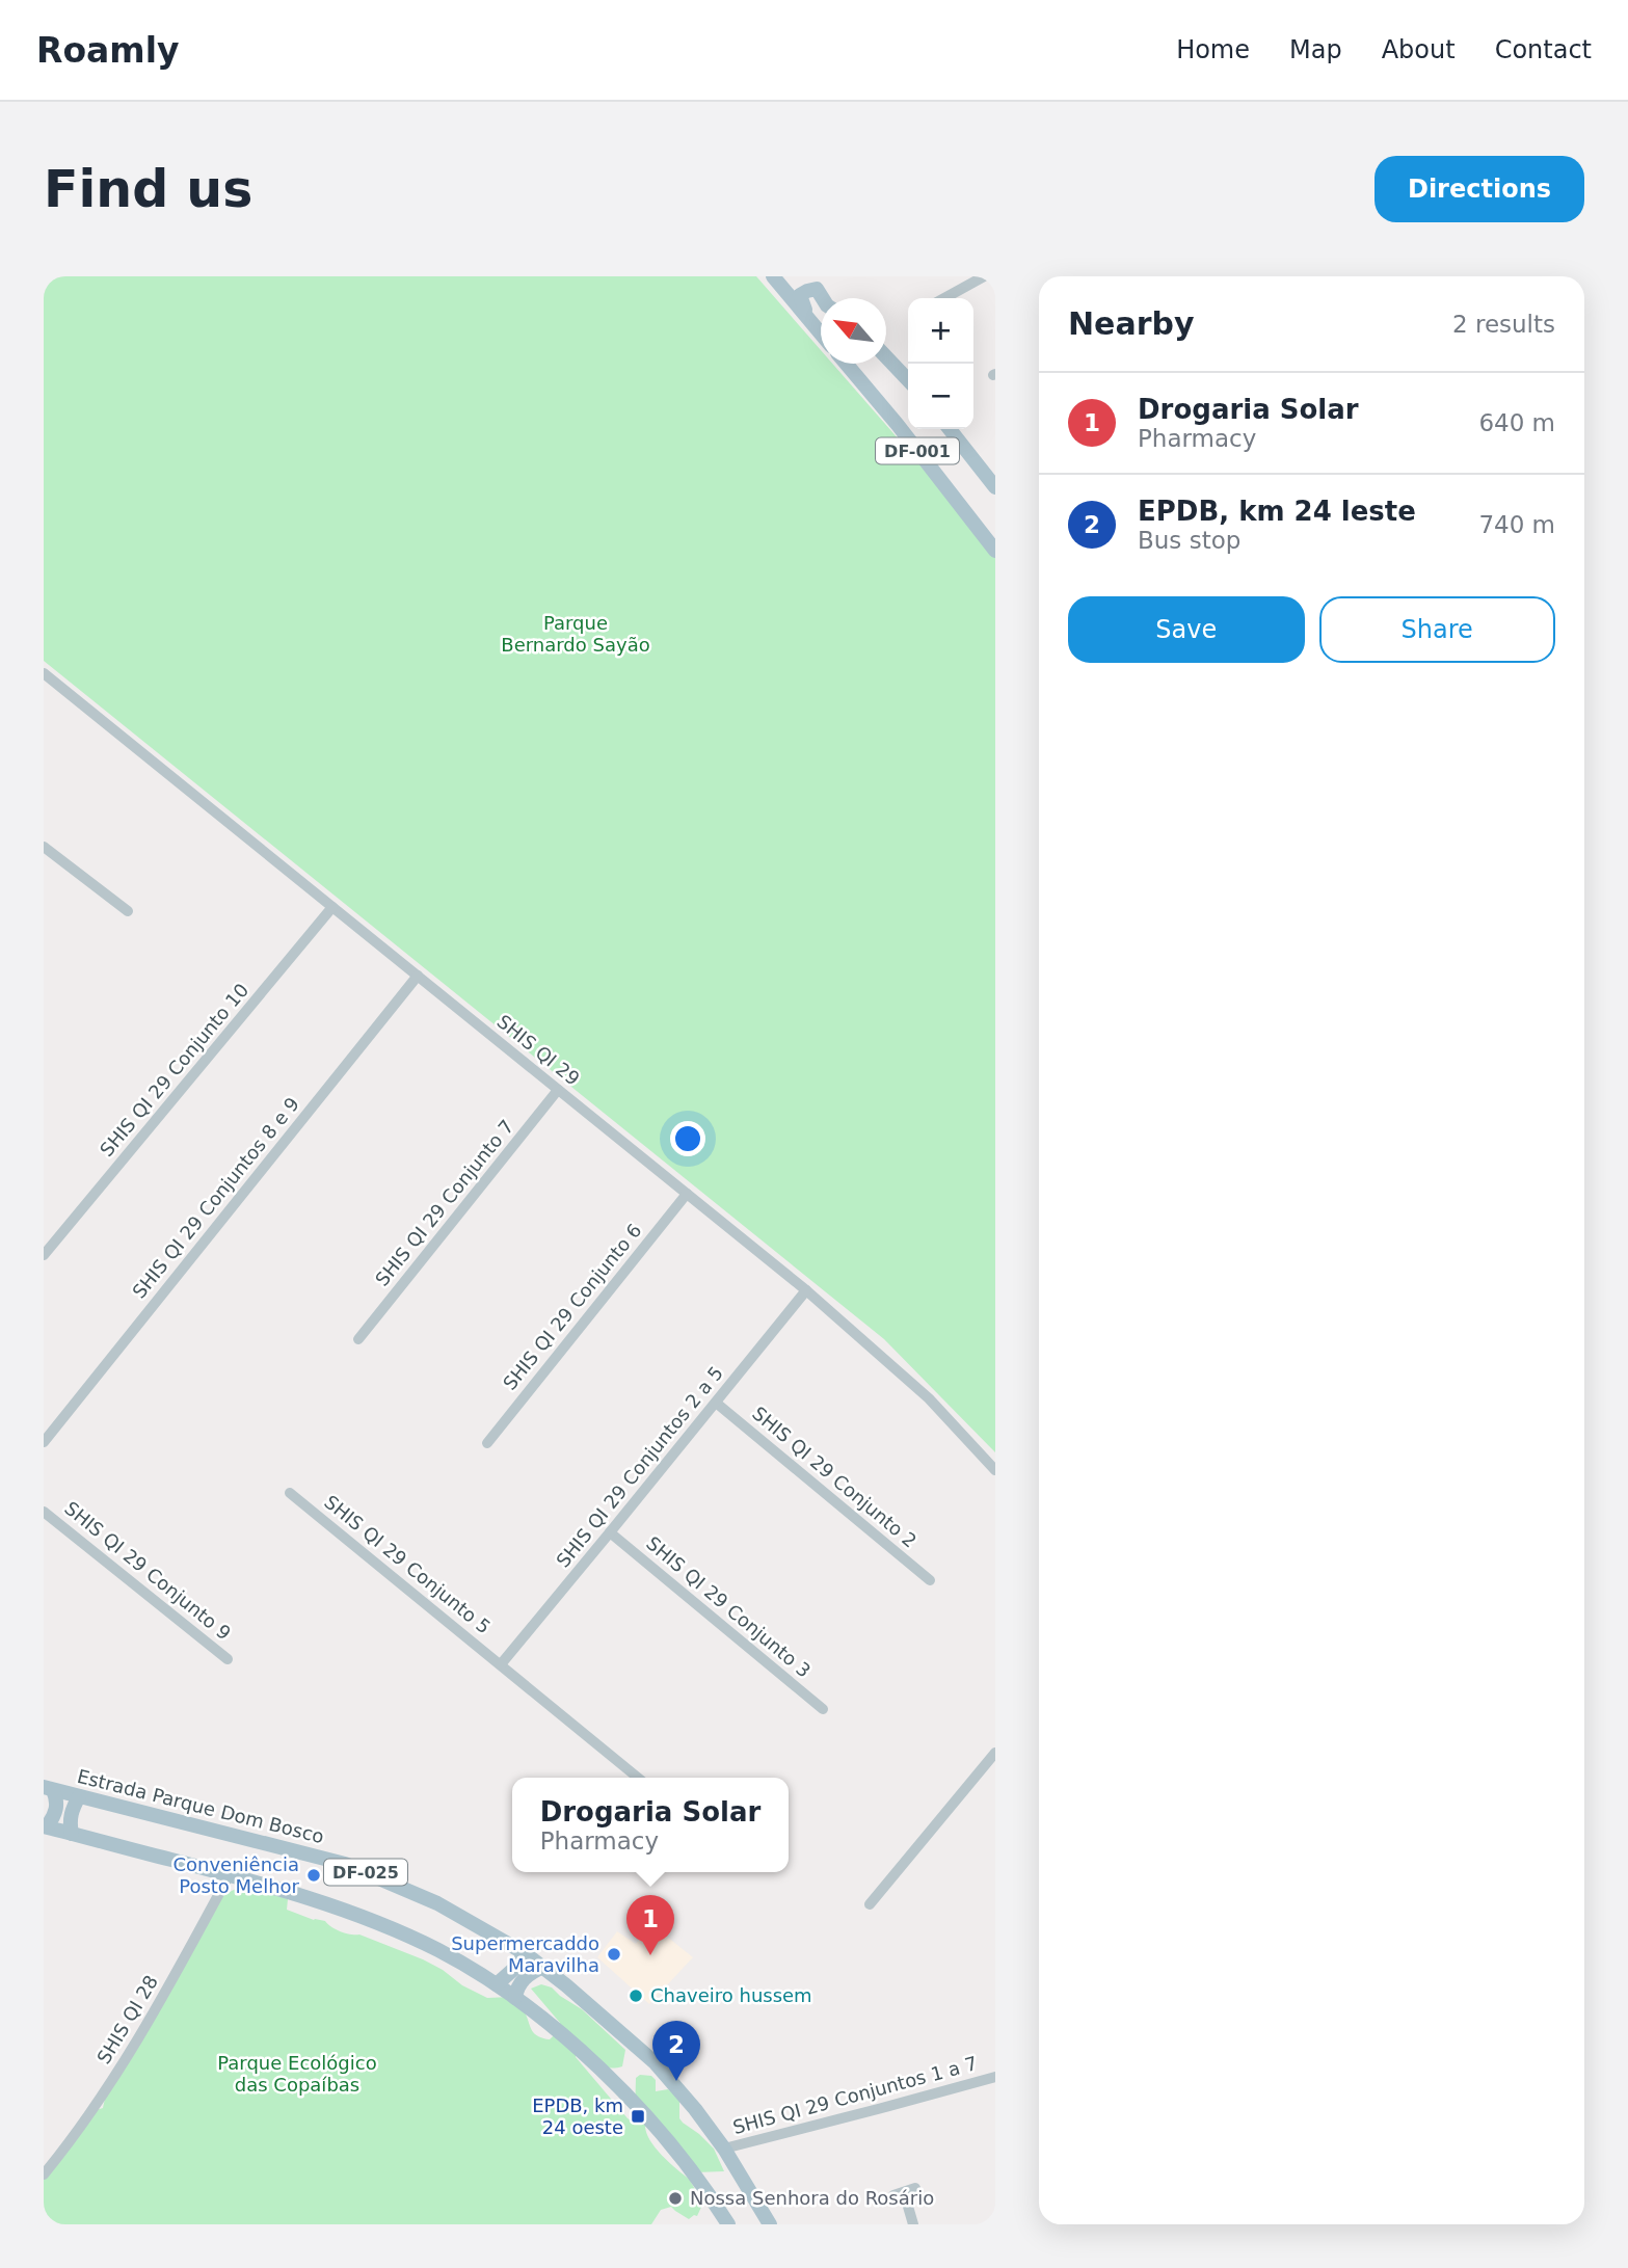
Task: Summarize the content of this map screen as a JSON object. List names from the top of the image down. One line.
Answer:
{"streets":{"main road":["DF-001","Estrada Parque Dom Bosco","DF-025"],"street":["SHIS QI 29","SHIS QI 29 Conjunto 10","SHIS QI 29 Conjuntos 8 e 9","SHIS QI 29 Conjunto 7","SHIS QI 29 Conjunto 6","SHIS QI 29 Conjuntos 2 a 5","SHIS QI 29 Conjunto 2","SHIS QI 29 Conjunto 5","SHIS QI 29 Conjunto 9","SHIS QI 29 Conjunto 3","SHIS QI 28","SHIS QI 29 Conjuntos 1 a 7"]},"crossings":[["SHIS QI 29","SHIS QI 29 Conjunto 10"],["SHIS QI 29","SHIS QI 29 Conjuntos 8 e 9"],["SHIS QI 29","SHIS QI 29 Conjunto 7"],["SHIS QI 29","SHIS QI 29 Conjunto 6"],["SHIS QI 29","SHIS QI 29 Conjuntos 2 a 5"],["SHIS QI 29 Conjuntos 2 a 5","SHIS QI 29 Conjunto 2"],["SHIS QI 29 Conjuntos 2 a 5","SHIS QI 29 Conjunto 5"],["SHIS QI 29 Conjuntos 2 a 5","SHIS QI 29 Conjunto 3"],["Estrada Parque Dom Bosco","SHIS QI 29 Conjuntos 1 a 7"],["DF-025","SHIS QI 28"]],"parks":["Parque Bernardo Sayão","Parque Ecológico das Copaíbas"],"places":{"other":["Conveniência Posto Melhor","Supermercaddo Maravilha","Chaveiro hussem","Nossa Senhora do Rosário"],"transit":["EPDB, km 24 oeste"]},"north":"top left","page":{"header":"Roamly","nav":["Home","Map","About","Contact"],"buttons":["Directions",["Save","Share"]],"title":"Find us","heading":["Nearby","2 results"],"map_buttons":["+","−"],"list":[{"mark":"1","name":"Drogaria Solar","note":"Pharmacy","value":"640 m"},{"mark":"2","name":"EPDB, km 24 leste","note":"Bus stop","value":"740 m"}],"popup":["Drogaria Solar","Pharmacy"],"pins":["1","2"]}}
